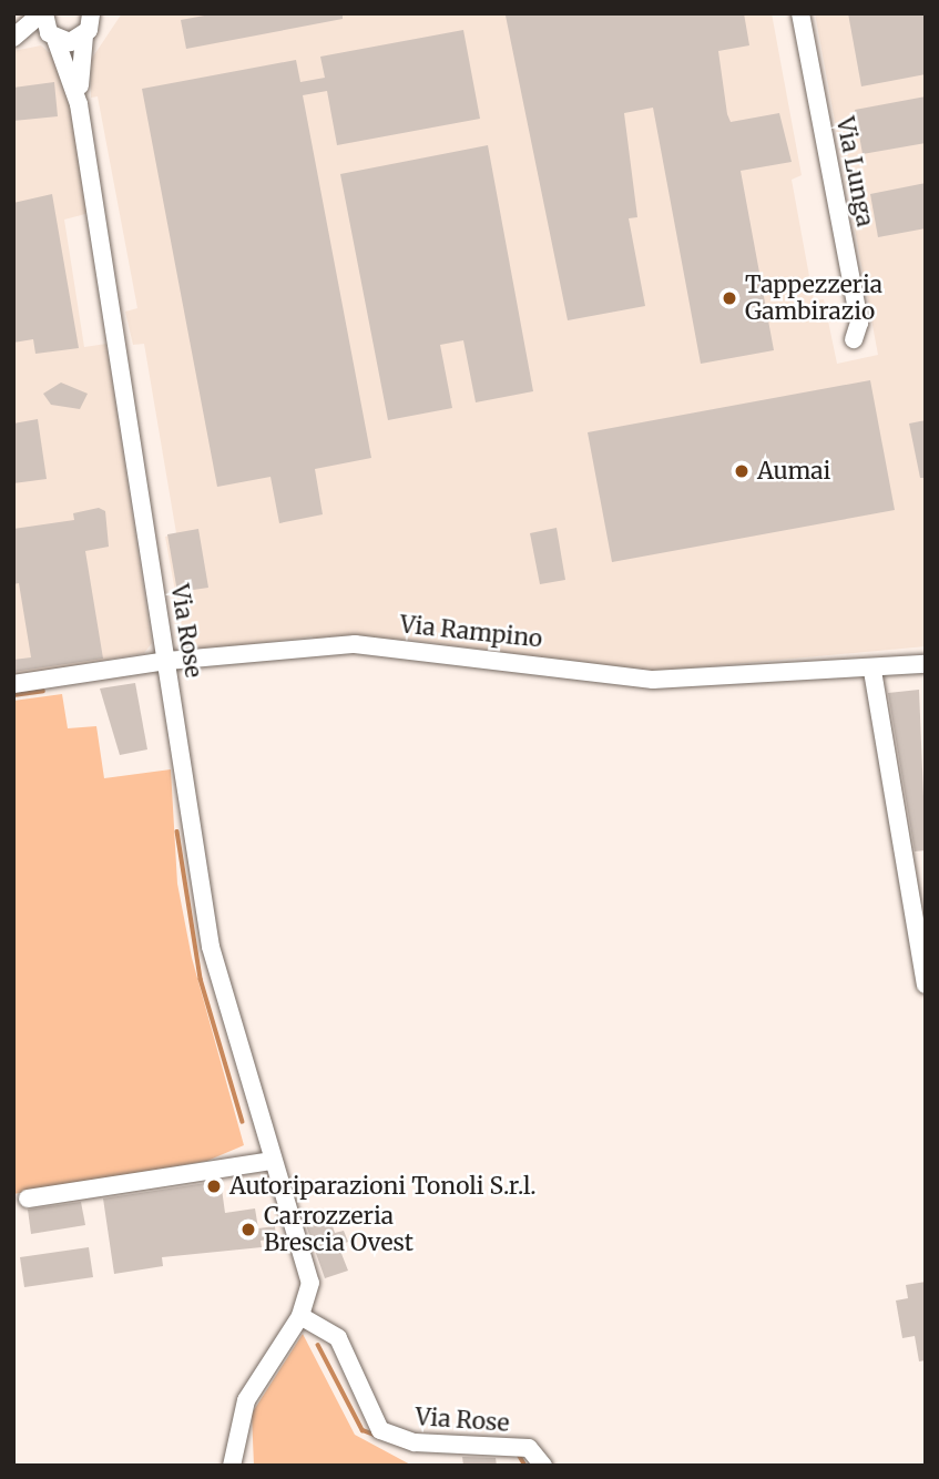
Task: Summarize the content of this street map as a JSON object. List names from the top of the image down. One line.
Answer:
{"streets":{"street":["Via Lunga","Via Rose","Via Rampino"]},"crossings":[["Via Rose","Via Rampino"]],"places":["Tappezzeria Gambirazio","Aumai","Autoriparazioni Tonoli S.r.l.","Carrozzeria Brescia Ovest"]}
